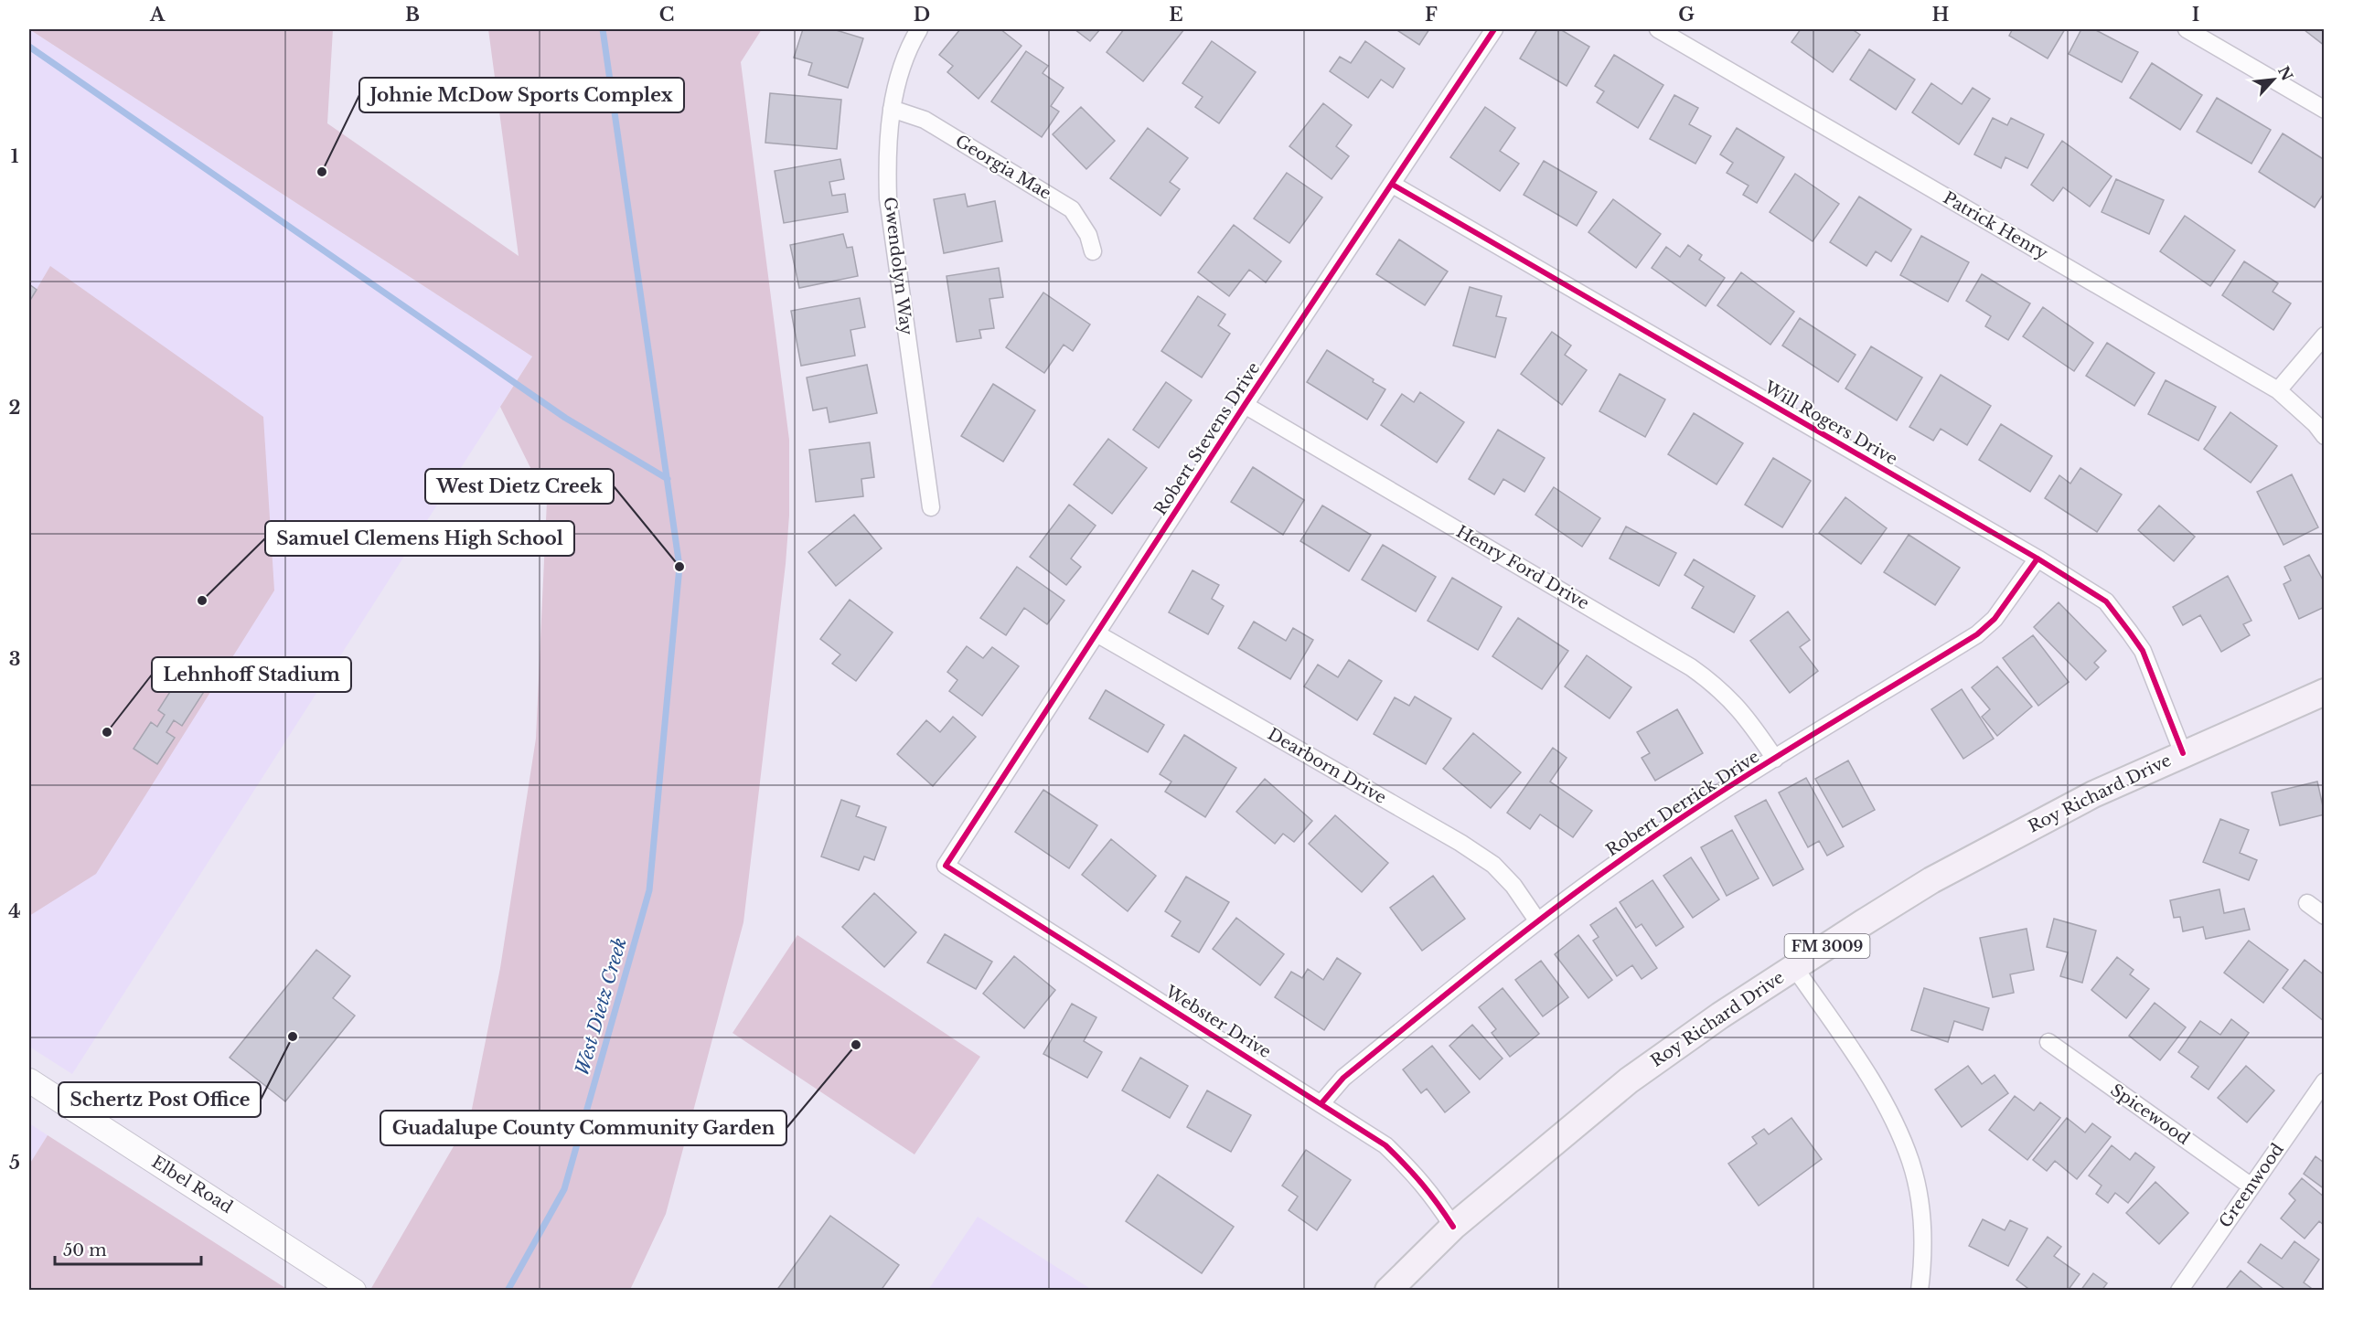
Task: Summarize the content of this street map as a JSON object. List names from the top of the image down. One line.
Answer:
{"streets":{"main road":["Roy Richard Drive","FM 3009"],"street":["Georgia Mae","Patrick Henry","Gwendolyn Way","Will Rogers Drive","Robert Stevens Drive","Henry Ford Drive","Dearborn Drive","Robert Derrick Drive","Webster Drive","Spicewood","Elbel Road","Greenwood"]},"crossings":[["Georgia Mae","Gwendolyn Way"],["Will Rogers Drive","Robert Stevens Drive"],["Will Rogers Drive","Roy Richard Drive"],["Will Rogers Drive","Robert Derrick Drive"],["Robert Stevens Drive","Henry Ford Drive"],["Robert Stevens Drive","Dearborn Drive"],["Robert Stevens Drive","Webster Drive"],["Henry Ford Drive","Robert Derrick Drive"],["Dearborn Drive","Robert Derrick Drive"],["Roy Richard Drive","Webster Drive"],["Robert Derrick Drive","Webster Drive"],["Spicewood","Greenwood"]],"water":["West Dietz Creek"],"places":["Johnie McDow Sports Complex","West Dietz Creek","Samuel Clemens High School","Lehnhoff Stadium","Schertz Post Office","Guadalupe County Community Garden"],"scale_bar":"50 m","north":"top right","grid":{"columns":["A","B","C","D","E","F","G","H","I"],"rows":["1","2","3","4","5"]}}
